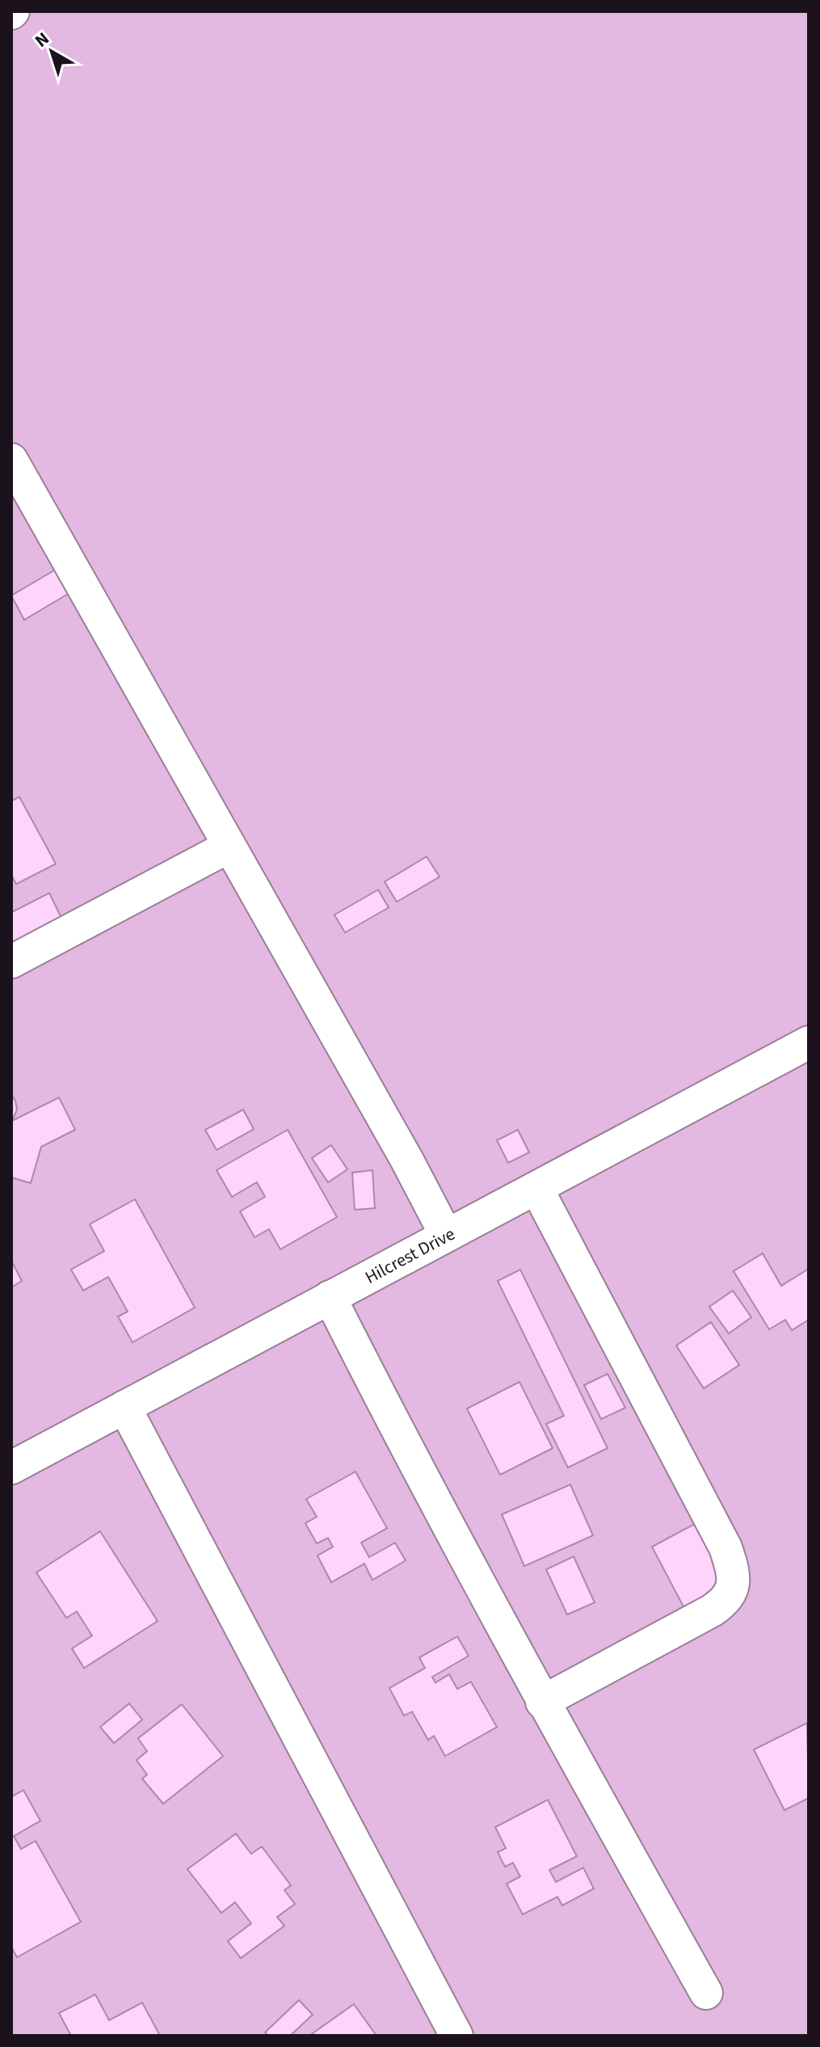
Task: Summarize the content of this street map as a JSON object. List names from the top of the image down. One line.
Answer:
{"streets":{"street":["Hilcrest Drive"]},"north":"top left"}
